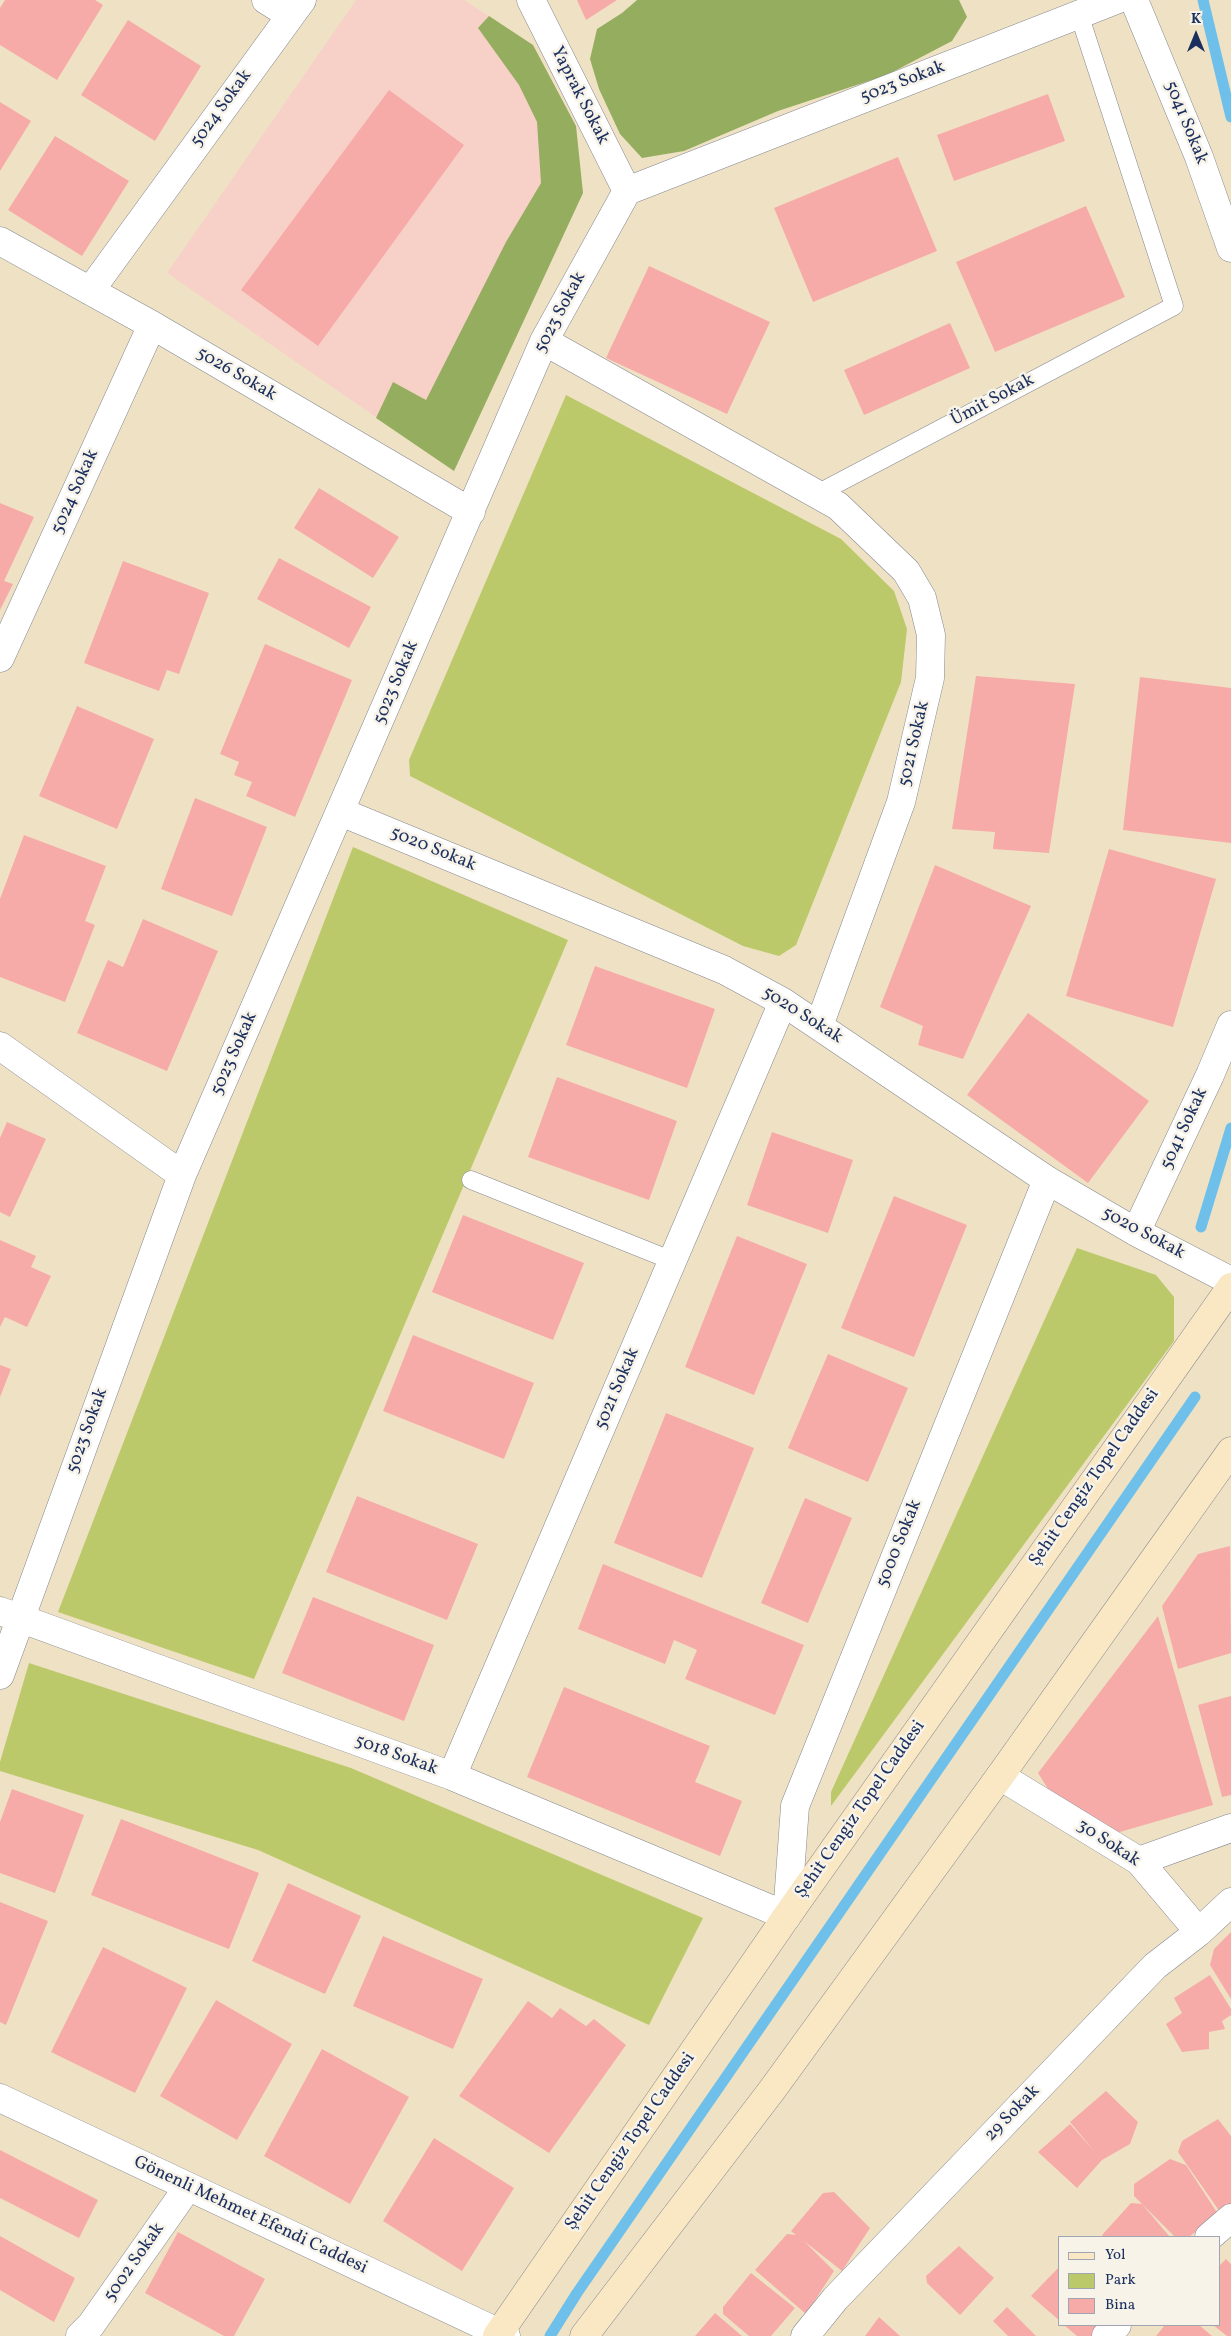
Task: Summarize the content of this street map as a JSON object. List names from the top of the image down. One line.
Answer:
{"streets":{"main road":["Şehit Cengiz Topel Caddesi"],"street":["5023 Sokak","Yaprak Sokak","5024 Sokak","5041 Sokak","5026 Sokak","5021 Sokak","5020 Sokak","5000 Sokak","5018 Sokak","30 Sokak","29 Sokak","Gönenli Mehmet Efendi Caddesi","5002 Sokak"],"lane":["Ümit Sokak"]},"crossings":[["5023 Sokak","Yaprak Sokak"],["5023 Sokak","5026 Sokak"],["5023 Sokak","Ümit Sokak"],["5023 Sokak","5020 Sokak"],["5023 Sokak","5018 Sokak"],["5024 Sokak","5026 Sokak"],["5041 Sokak","5020 Sokak"],["Ümit Sokak","5021 Sokak"],["5021 Sokak","5020 Sokak"],["5021 Sokak","5018 Sokak"],["5020 Sokak","5000 Sokak"],["Şehit Cengiz Topel Caddesi","5000 Sokak"],["Şehit Cengiz Topel Caddesi","5018 Sokak"],["Şehit Cengiz Topel Caddesi","Gönenli Mehmet Efendi Caddesi"],["5000 Sokak","5018 Sokak"],["30 Sokak","29 Sokak"],["Gönenli Mehmet Efendi Caddesi","5002 Sokak"]],"legend":["Yol","Park","Bina"],"north":"top"}
